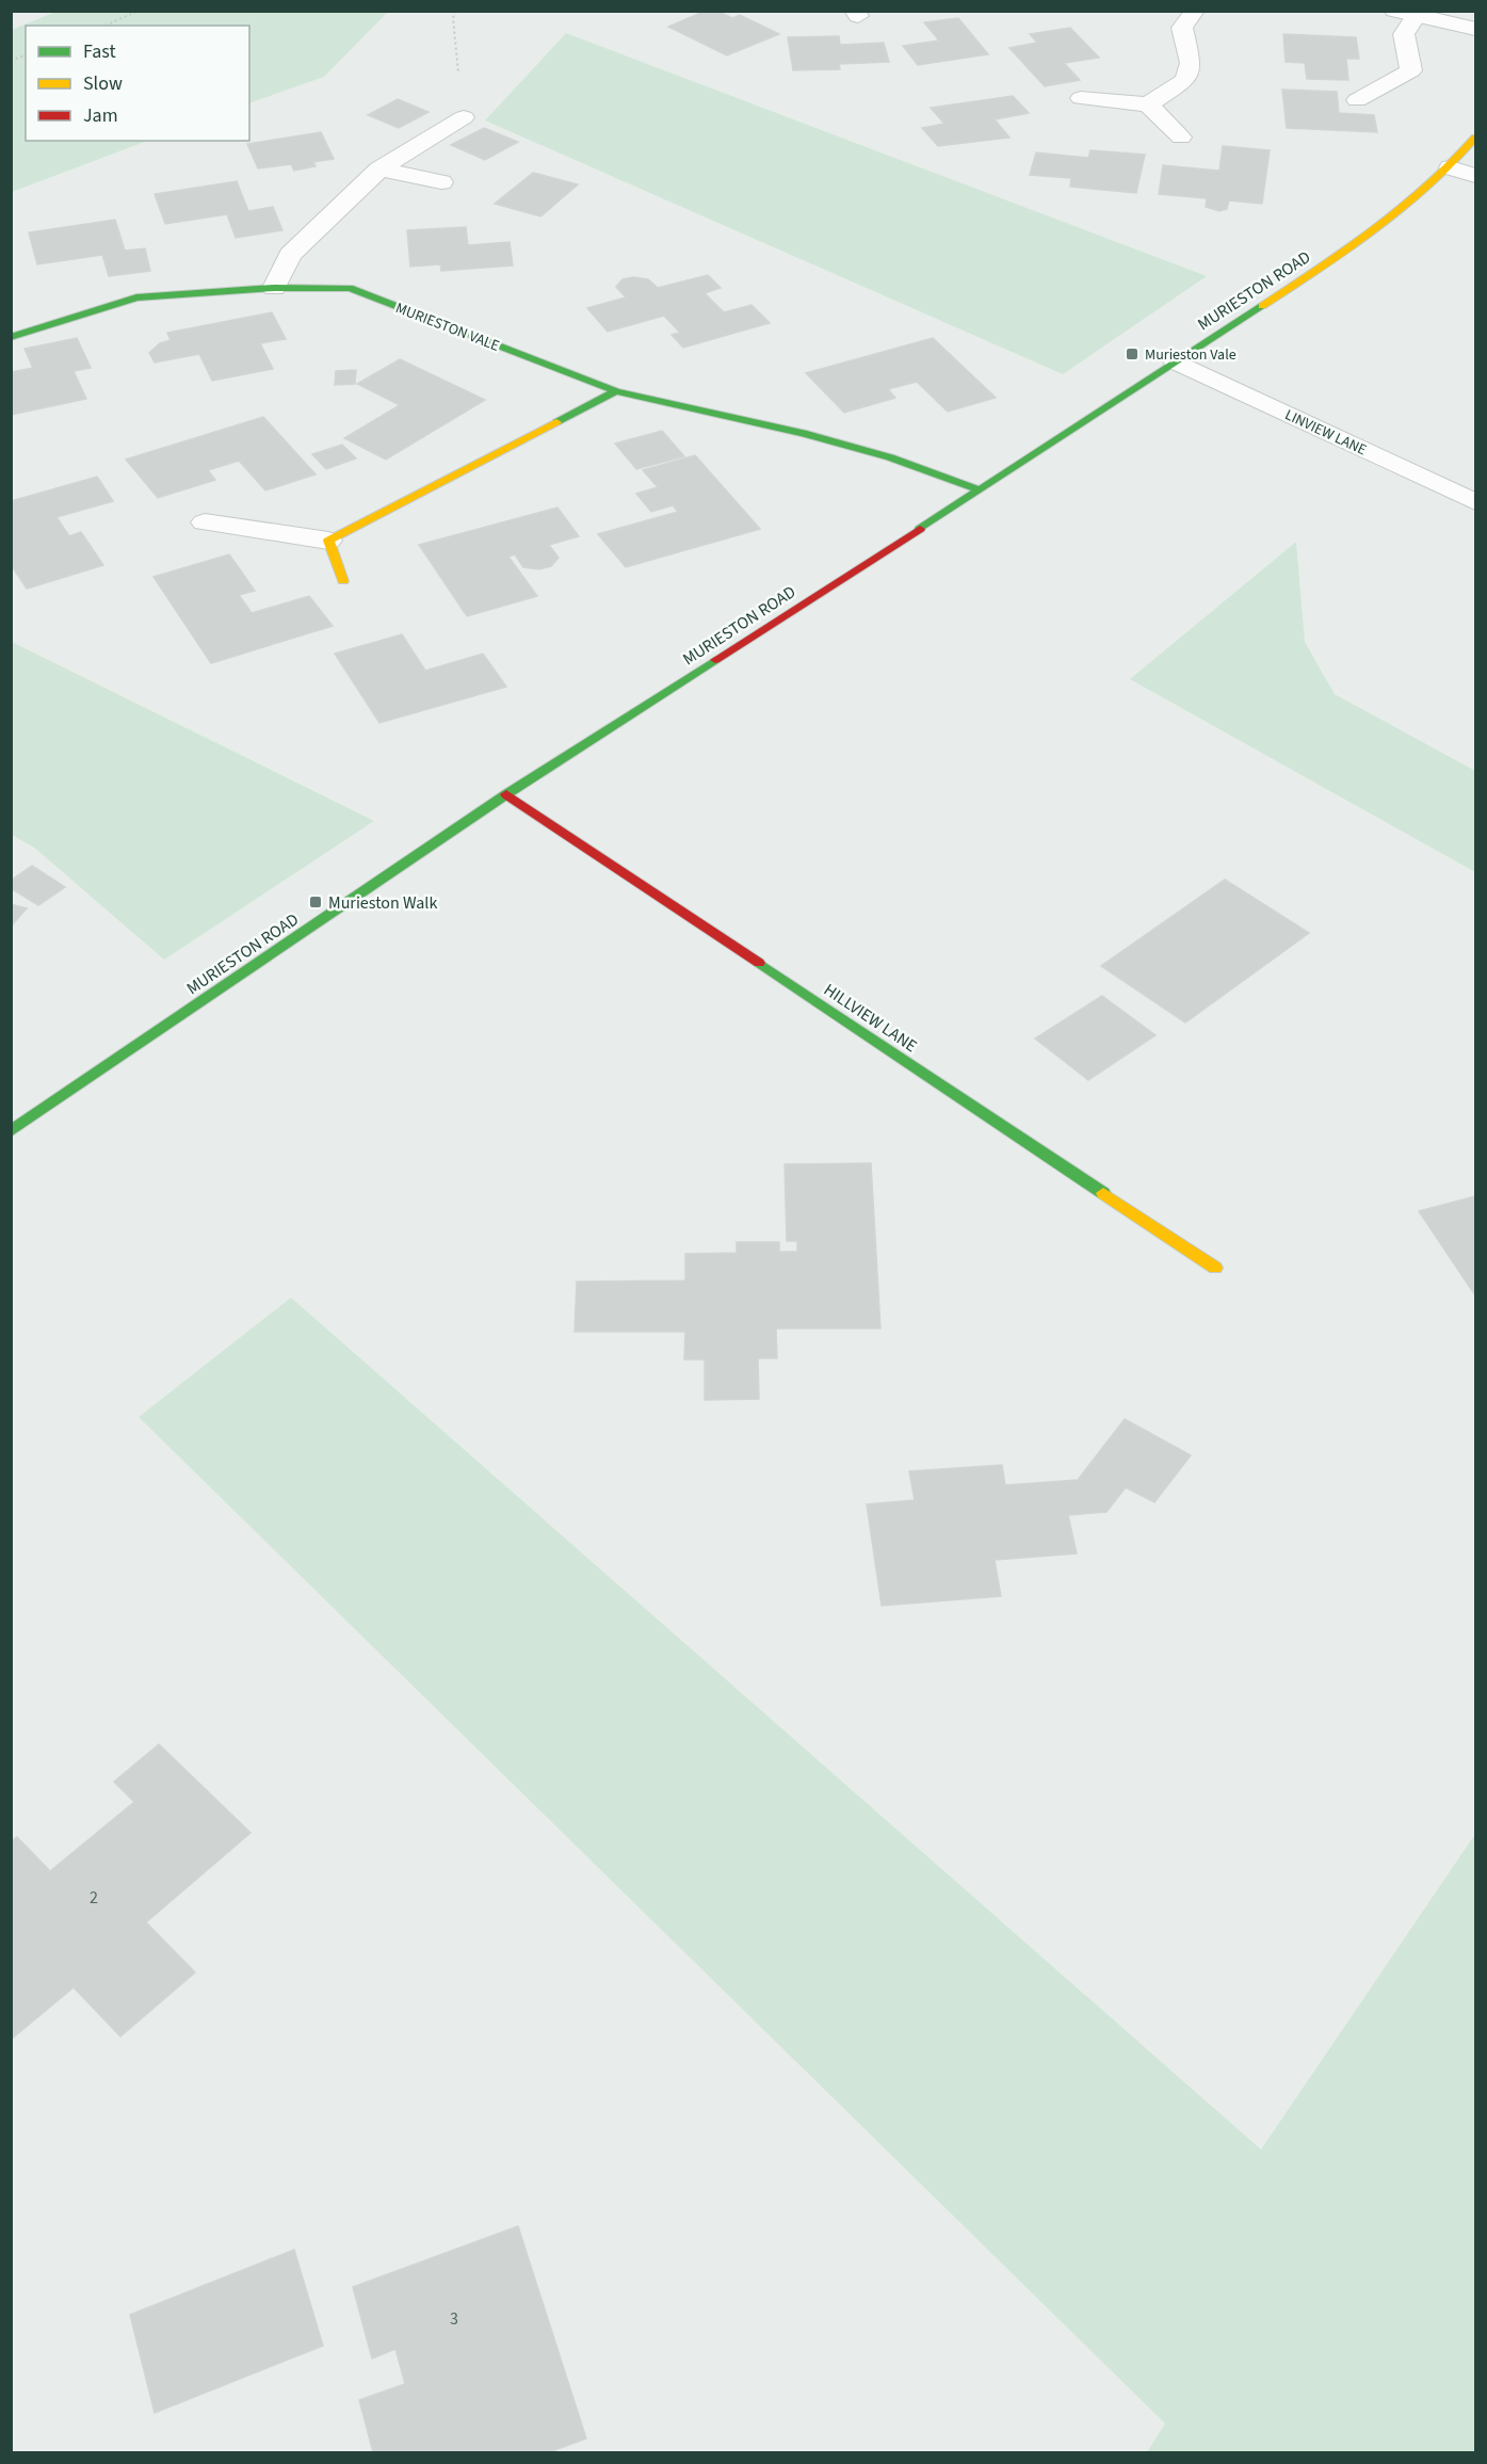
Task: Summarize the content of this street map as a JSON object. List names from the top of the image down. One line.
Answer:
{"streets":{"street":["MURIESTON ROAD","MURIESTON VALE","LINVIEW LANE","HILLVIEW LANE"]},"crossings":[["MURIESTON ROAD","MURIESTON VALE"],["MURIESTON ROAD","LINVIEW LANE"],["MURIESTON ROAD","HILLVIEW LANE"]],"places":{"transit":["Murieston Vale","Murieston Walk"]},"house_numbers":["2","3"],"legend":["Fast","Slow","Jam"]}
